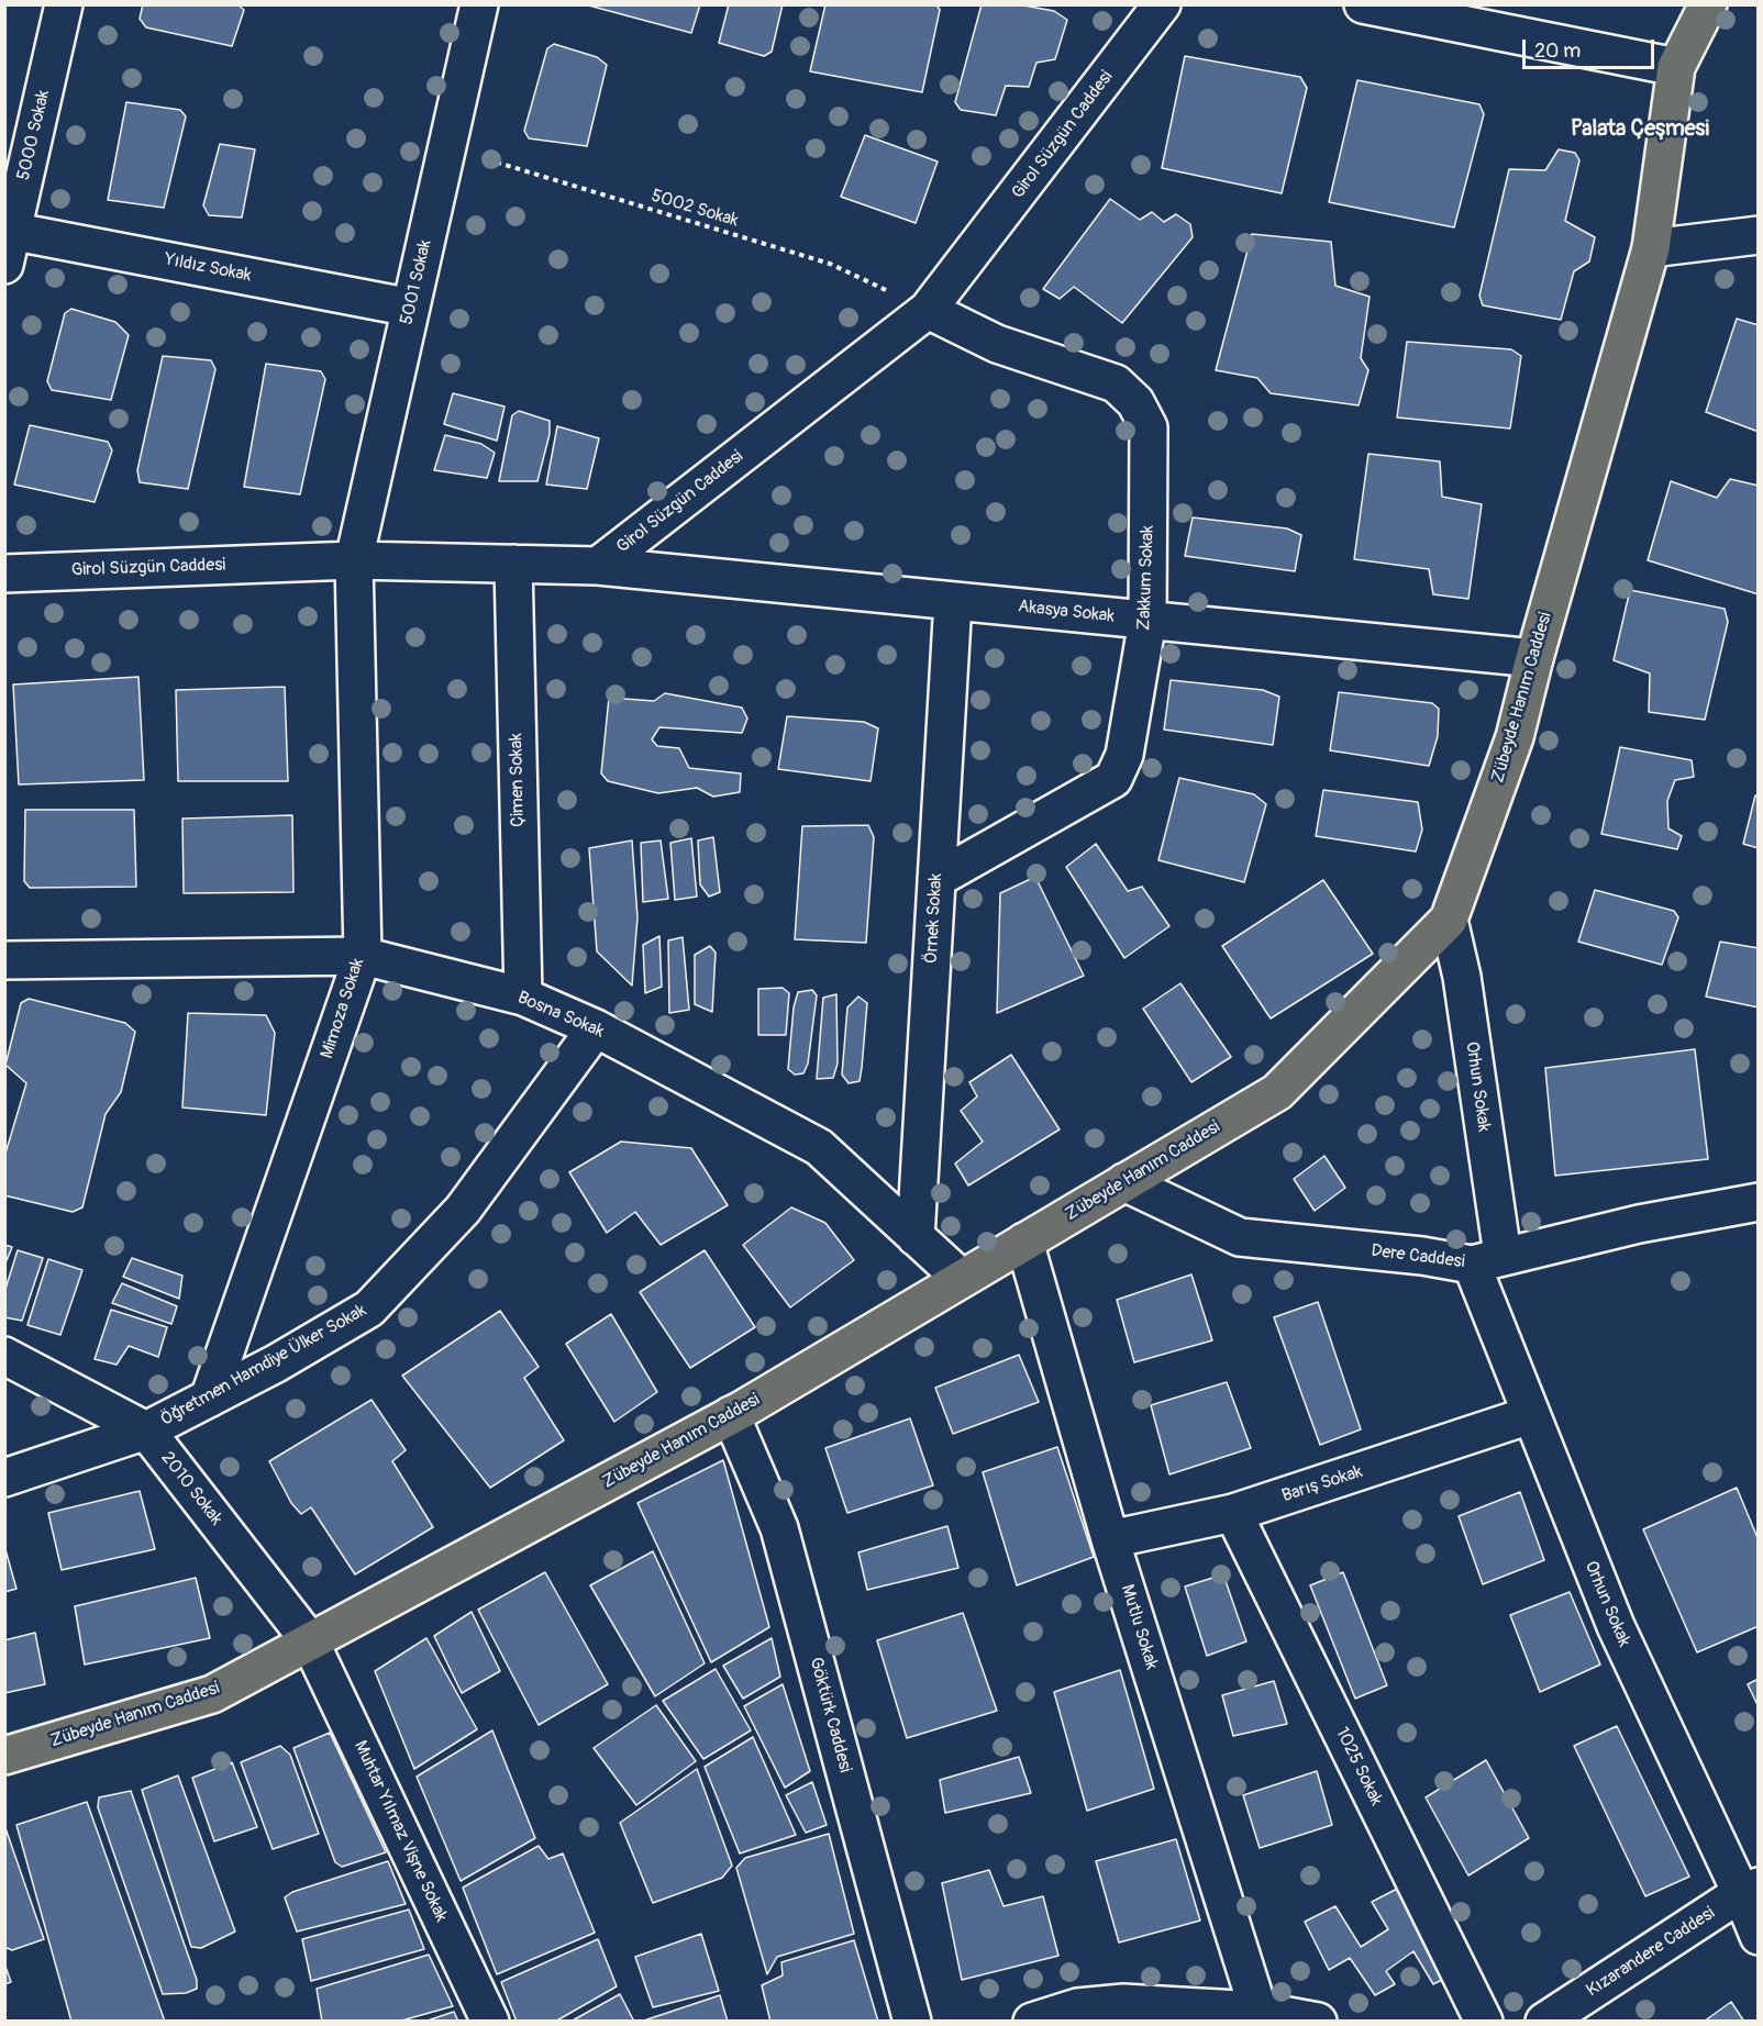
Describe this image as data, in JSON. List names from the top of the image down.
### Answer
{
  "streets": {
    "main road": ["Zübeyde Hanım Caddesi"],
    "street": [
      "5000 Sokak",
      "Girol Süzgün Caddesi",
      "Yıldız Sokak",
      "5001 Sokak",
      "Zakkum Sokak",
      "Akasya Sokak",
      "Çimen Sokak",
      "Örnek Sokak",
      "Mimoza Sokak",
      "Bosna Sokak",
      "Orhun Sokak",
      "Dere Caddesi",
      "Öğretmen Hamdiye Ülker Sokak",
      "Barış Sokak",
      "2010 Sokak",
      "Mutlu Sokak",
      "Göktürk Caddesi",
      "1025 Sokak",
      "Muhtar Yılmaz Vişne Sokak",
      "Kızarandere Caddesi"
    ],
    "path": ["5002 Sokak"]
  },
  "crossings": [
    ["5000 Sokak", "Yıldız Sokak"],
    ["Girol Süzgün Caddesi", "5002 Sokak"],
    ["Girol Süzgün Caddesi", "5001 Sokak"],
    ["Girol Süzgün Caddesi", "Zakkum Sokak"],
    ["Girol Süzgün Caddesi", "Akasya Sokak"],
    ["Girol Süzgün Caddesi", "Çimen Sokak"],
    ["Girol Süzgün Caddesi", "Mimoza Sokak"],
    ["5002 Sokak", "5001 Sokak"],
    ["5002 Sokak", "Zakkum Sokak"],
    ["Yıldız Sokak", "5001 Sokak"],
    ["5001 Sokak", "Mimoza Sokak"],
    ["Zakkum Sokak", "Akasya Sokak"],
    ["Zakkum Sokak", "Örnek Sokak"],
    ["Akasya Sokak", "Zübeyde Hanım Caddesi"],
    ["Akasya Sokak", "Örnek Sokak"],
    ["Zübeyde Hanım Caddesi", "Bosna Sokak"],
    ["Zübeyde Hanım Caddesi", "Orhun Sokak"],
    ["Zübeyde Hanım Caddesi", "Dere Caddesi"],
    ["Zübeyde Hanım Caddesi", "2010 Sokak"],
    ["Zübeyde Hanım Caddesi", "Mutlu Sokak"],
    ["Zübeyde Hanım Caddesi", "Göktürk Caddesi"],
    ["Zübeyde Hanım Caddesi", "Muhtar Yılmaz Vişne Sokak"],
    ["Çimen Sokak", "Bosna Sokak"],
    ["Örnek Sokak", "Bosna Sokak"],
    ["Mimoza Sokak", "Bosna Sokak"],
    ["Mimoza Sokak", "Öğretmen Hamdiye Ülker Sokak"],
    ["Bosna Sokak", "Öğretmen Hamdiye Ülker Sokak"],
    ["Orhun Sokak", "Dere Caddesi"],
    ["Orhun Sokak", "Barış Sokak"],
    ["Orhun Sokak", "Kızarandere Caddesi"],
    ["Öğretmen Hamdiye Ülker Sokak", "2010 Sokak"],
    ["Barış Sokak", "Mutlu Sokak"],
    ["Barış Sokak", "1025 Sokak"],
    ["2010 Sokak", "Muhtar Yılmaz Vişne Sokak"]
  ],
  "districts": ["Palata Çeşmesi"],
  "scale_bar": "20 m"
}
